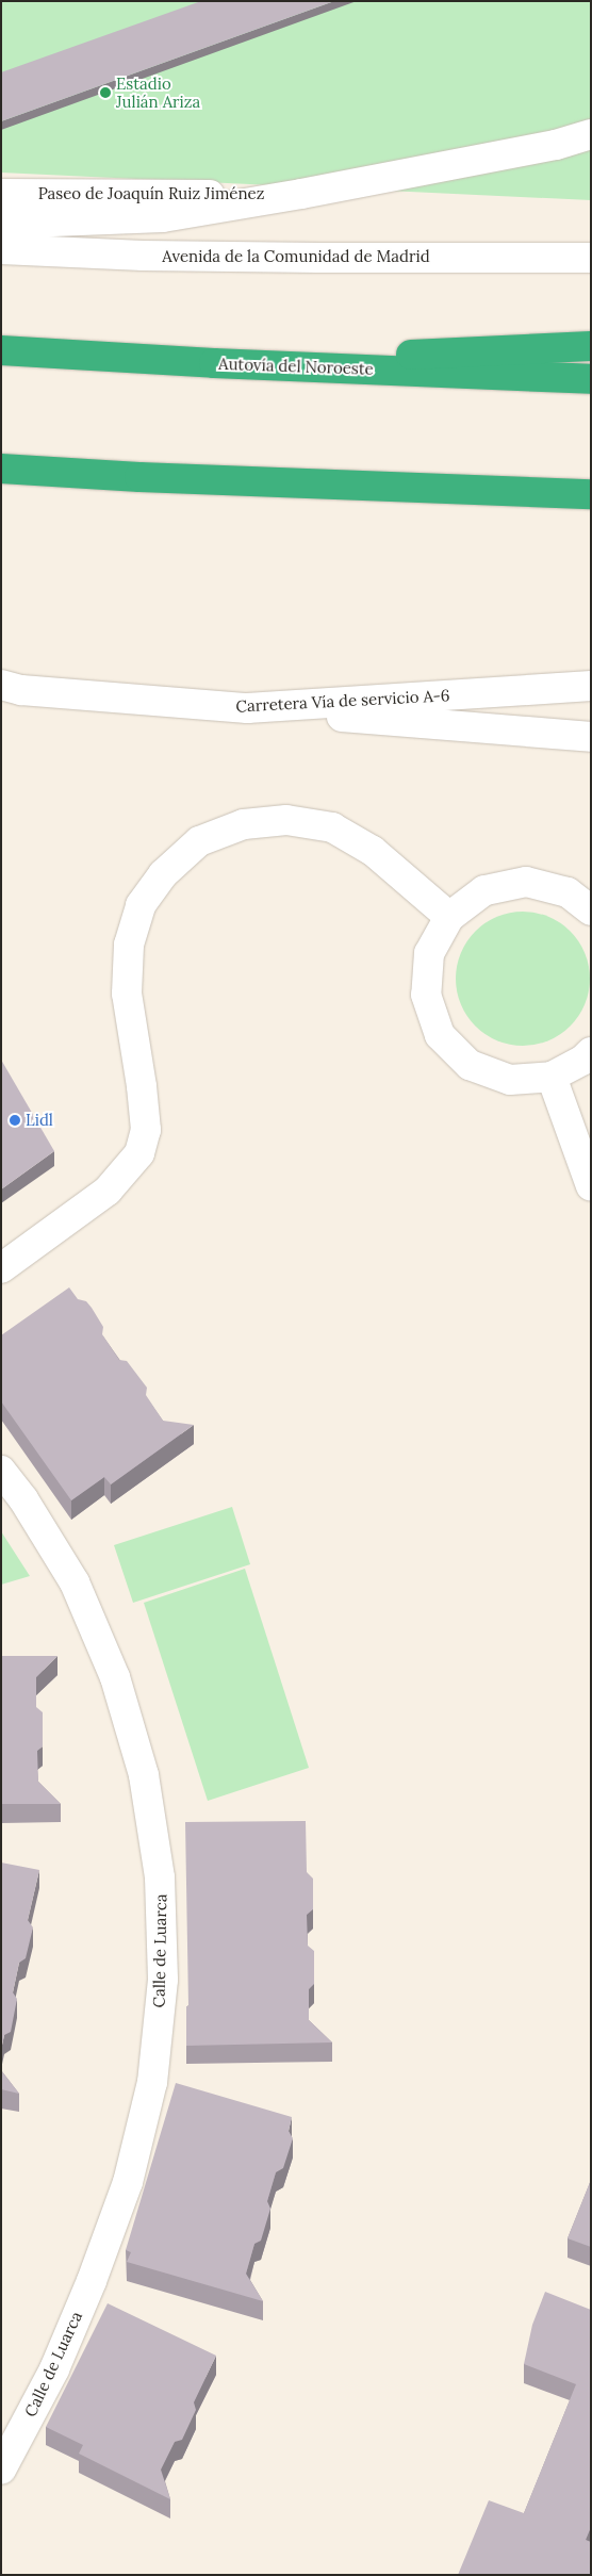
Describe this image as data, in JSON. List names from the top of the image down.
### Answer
{
  "streets": {
    "highway": ["Autovía del Noroeste"],
    "street": [
      "Paseo de Joaquín Ruiz Jiménez",
      "Avenida de la Comunidad de Madrid",
      "Carretera Vía de servicio A-6",
      "Calle de Luarca"
    ]
  },
  "places": ["Estadio Julián Ariza", "Lidl"]
}
